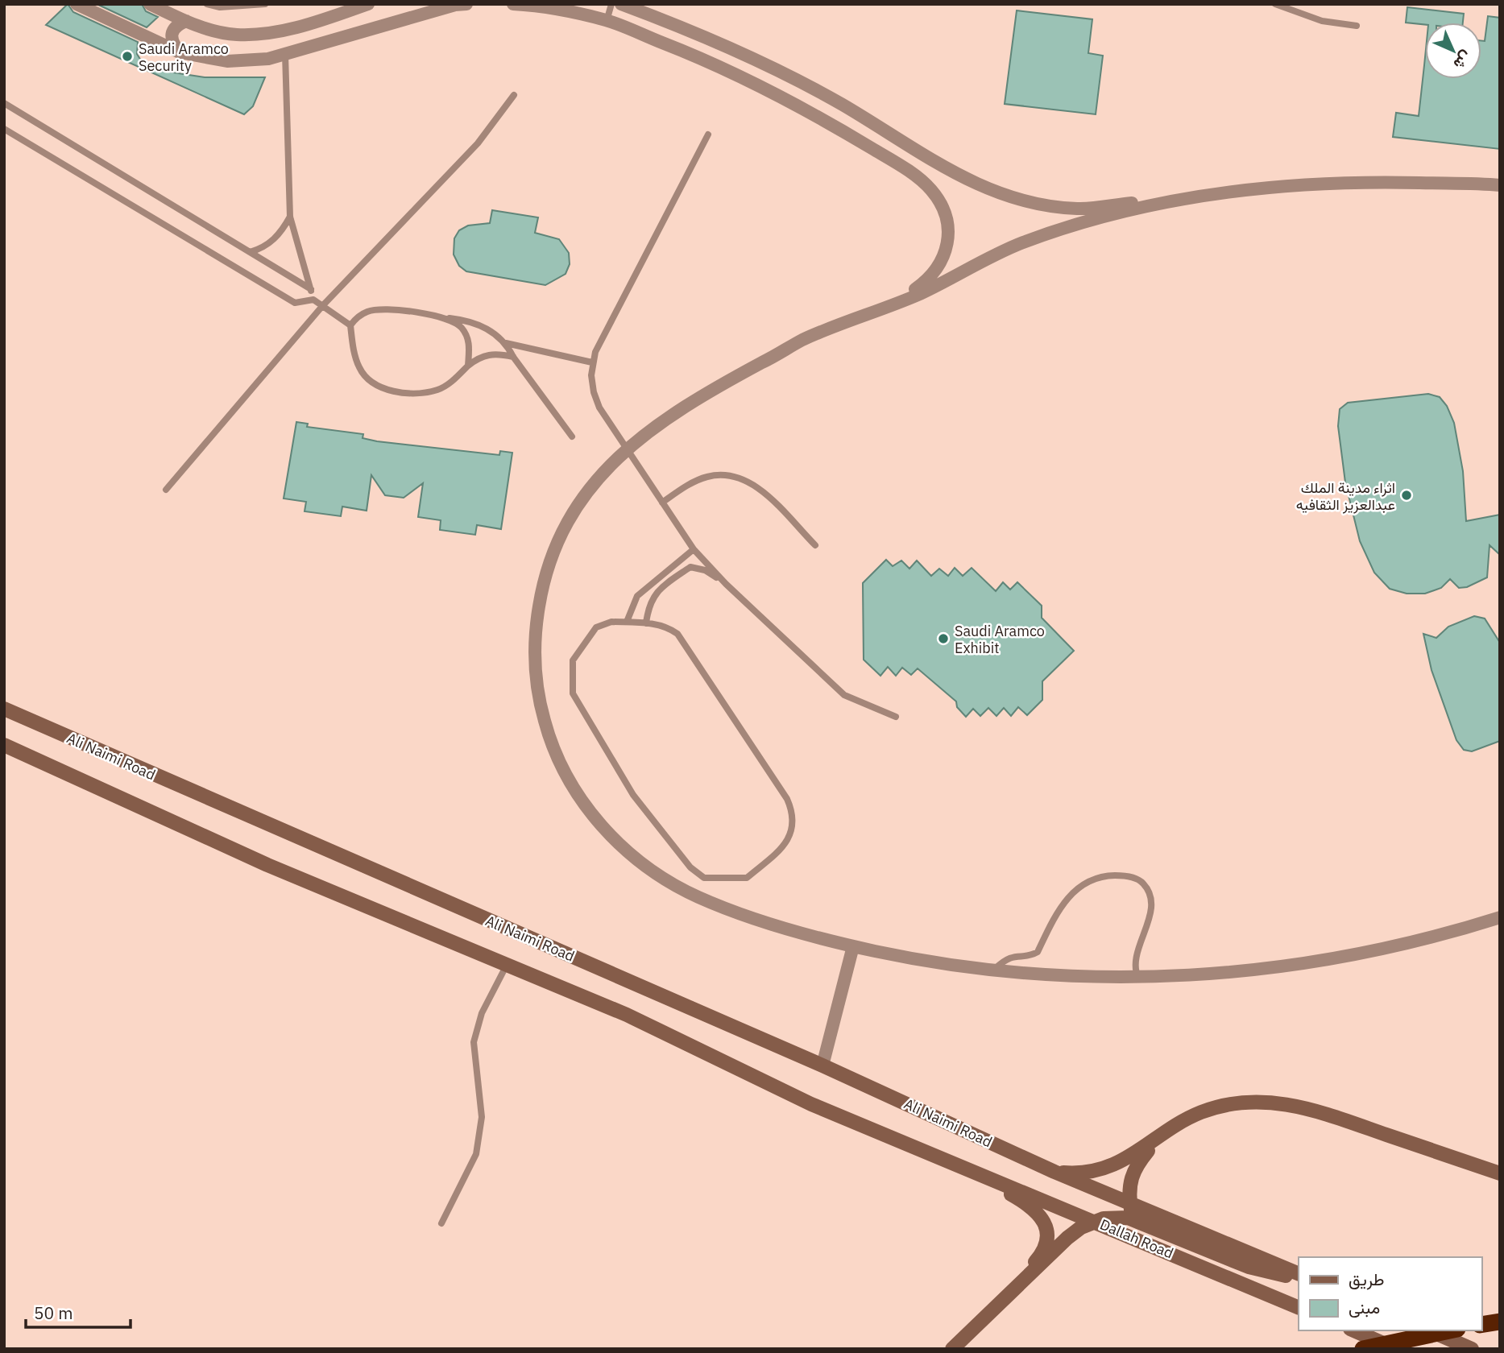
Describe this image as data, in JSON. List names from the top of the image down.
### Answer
{
  "streets": {
    "main road": ["Ali Naimi Road", "Dallah Road"]
  },
  "places": ["Saudi Aramco Security", "اثراء مدينة الملك عبدالعزيز الثقافيه", "Saudi Aramco Exhibit"],
  "legend": ["طريق", "مبنى"],
  "scale_bar": "50 m",
  "north": "bottom right"
}
